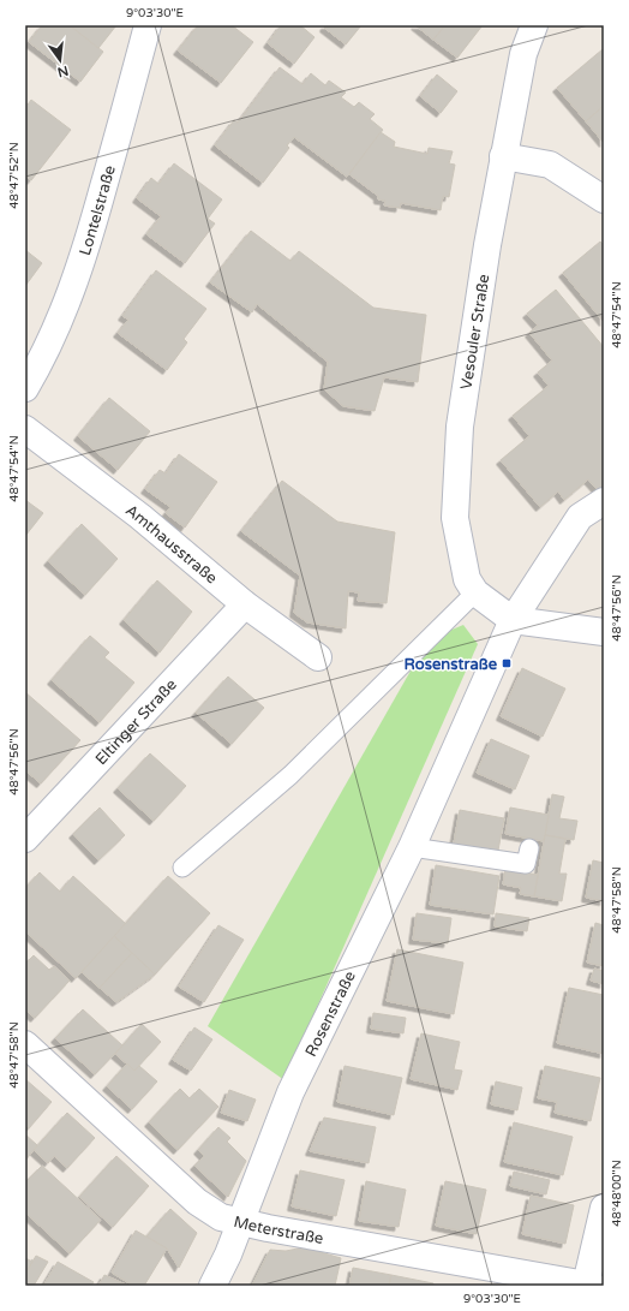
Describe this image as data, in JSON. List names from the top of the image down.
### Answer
{
  "streets": {
    "street": [
      "Lontelstraße",
      "Vesouler Straße",
      "Amthausstraße",
      "Eltinger Straße",
      "Rosenstraße",
      "Meterstraße"
    ]
  },
  "crossings": [
    ["Vesouler Straße", "Rosenstraße"],
    ["Amthausstraße", "Eltinger Straße"],
    ["Rosenstraße", "Meterstraße"]
  ],
  "places": {
    "transit": ["Rosenstraße"]
  },
  "north": "bottom",
  "coordinates": [
    "9°03'30\"E",
    "48°47'52\"N",
    "48°47'54\"N",
    "48°47'56\"N",
    "48°47'58\"N",
    "48°48'00\"N"
  ]
}
